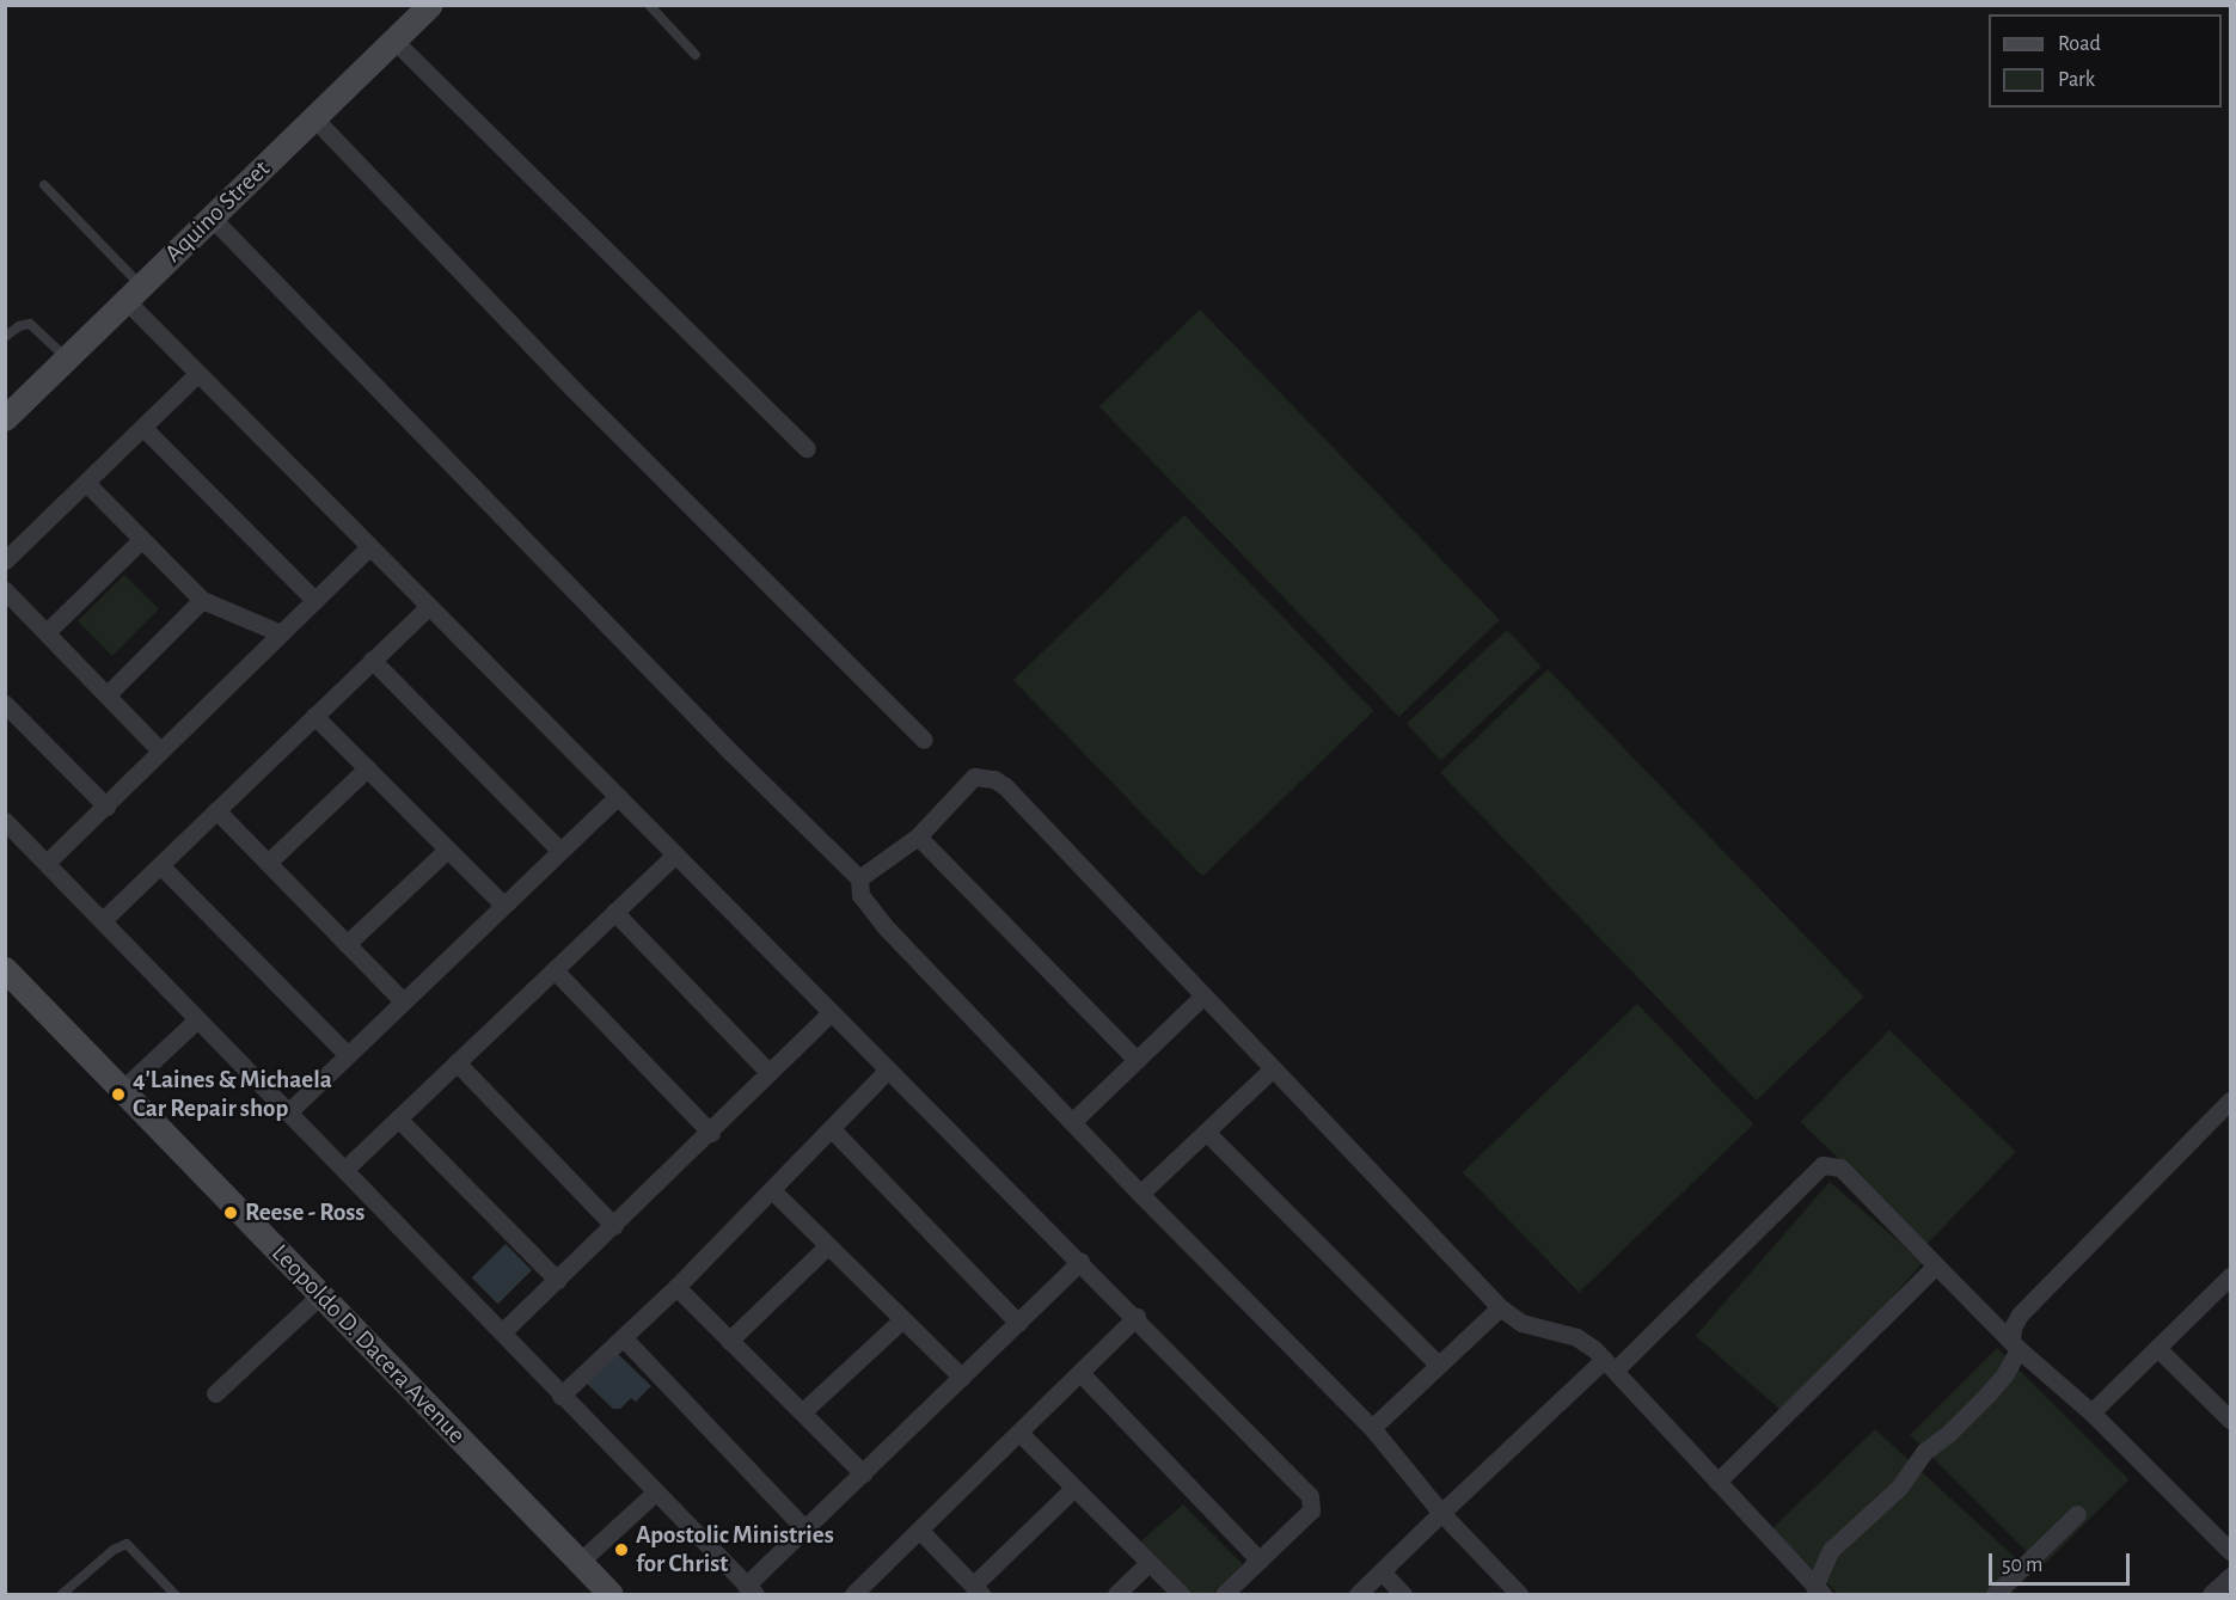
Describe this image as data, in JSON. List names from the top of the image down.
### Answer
{
  "streets": {
    "main road": ["Aquino Street", "Leopoldo D. Dacera Avenue"]
  },
  "places": ["4'Laines & Michaela Car Repair shop", "Reese - Ross", "Apostolic Ministries for Christ"],
  "legend": ["Road", "Park"],
  "scale_bar": "50 m"
}
